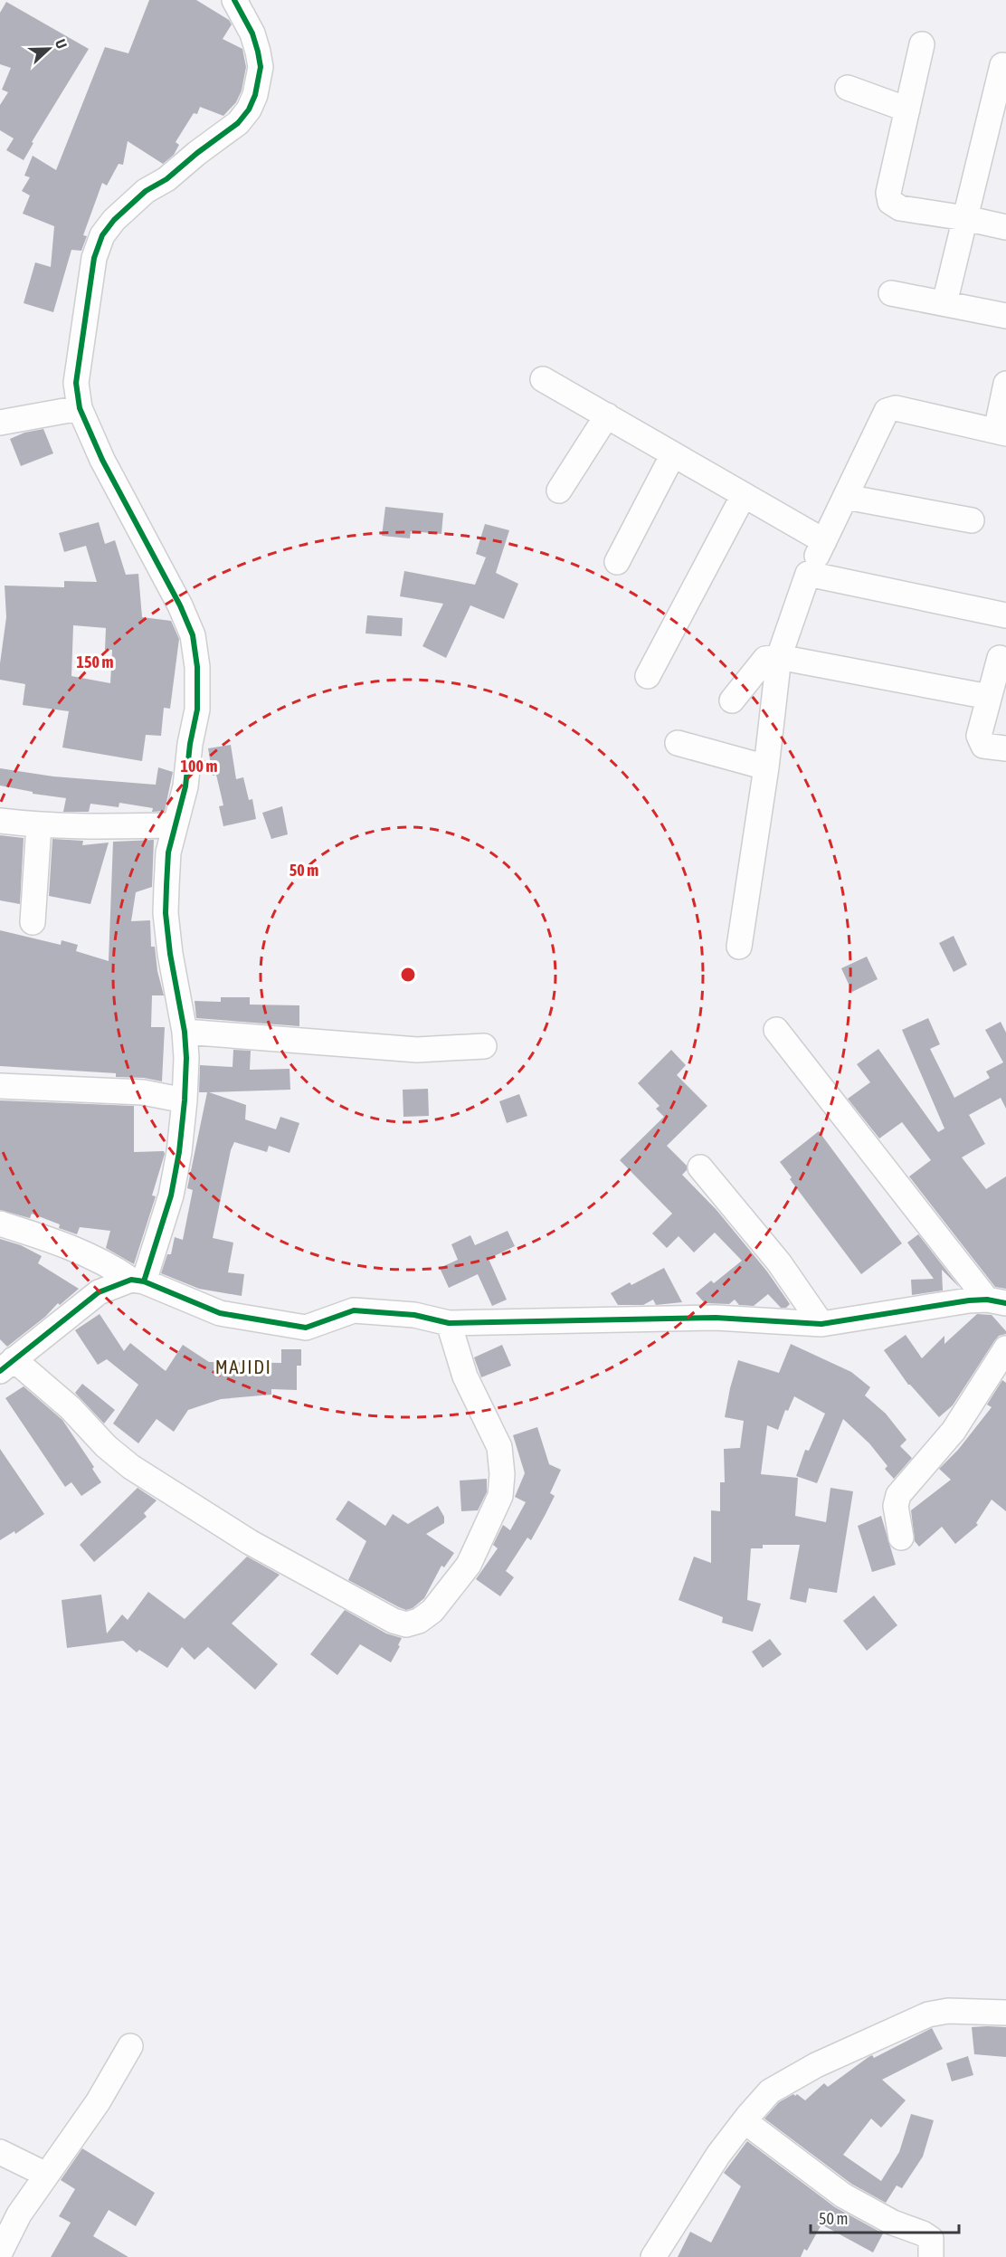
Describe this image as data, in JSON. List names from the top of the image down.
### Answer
{
  "districts": ["MAJIDI"],
  "scale_bar": "50 m",
  "north": "right",
  "rings": ["150 m", "100 m", "50 m"]
}
